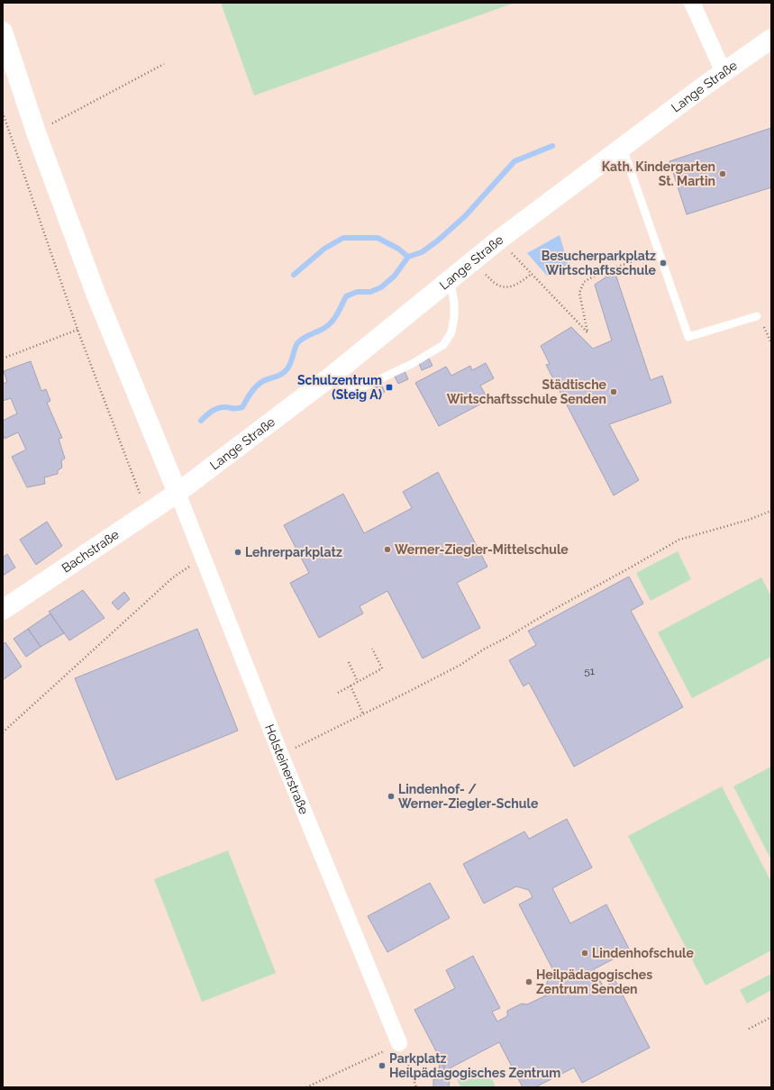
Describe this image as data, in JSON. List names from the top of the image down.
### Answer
{
  "streets": {
    "street": ["Lange Straße", "Bachstraße", "Holsteinerstraße"]
  },
  "crossings": [
    ["Lange Straße", "Bachstraße"],
    ["Lange Straße", "Holsteinerstraße"],
    ["Bachstraße", "Holsteinerstraße"]
  ],
  "places": {
    "other": [
      "Kath. Kindergarten St. Martin",
      "Besucherparkplatz Wirtschaftsschule",
      "Städtische Wirtschaftsschule Senden",
      "Werner-Ziegler-Mittelschule",
      "Lehrerparkplatz",
      "Lindenhof- / Werner-Ziegler-Schule",
      "Lindenhofschule",
      "Heilpädagogisches Zentrum Senden",
      "Parkplatz Heilpädagogisches Zentrum"
    ],
    "transit": ["Schulzentrum (Steig A)"]
  },
  "house_numbers": ["51"]
}
